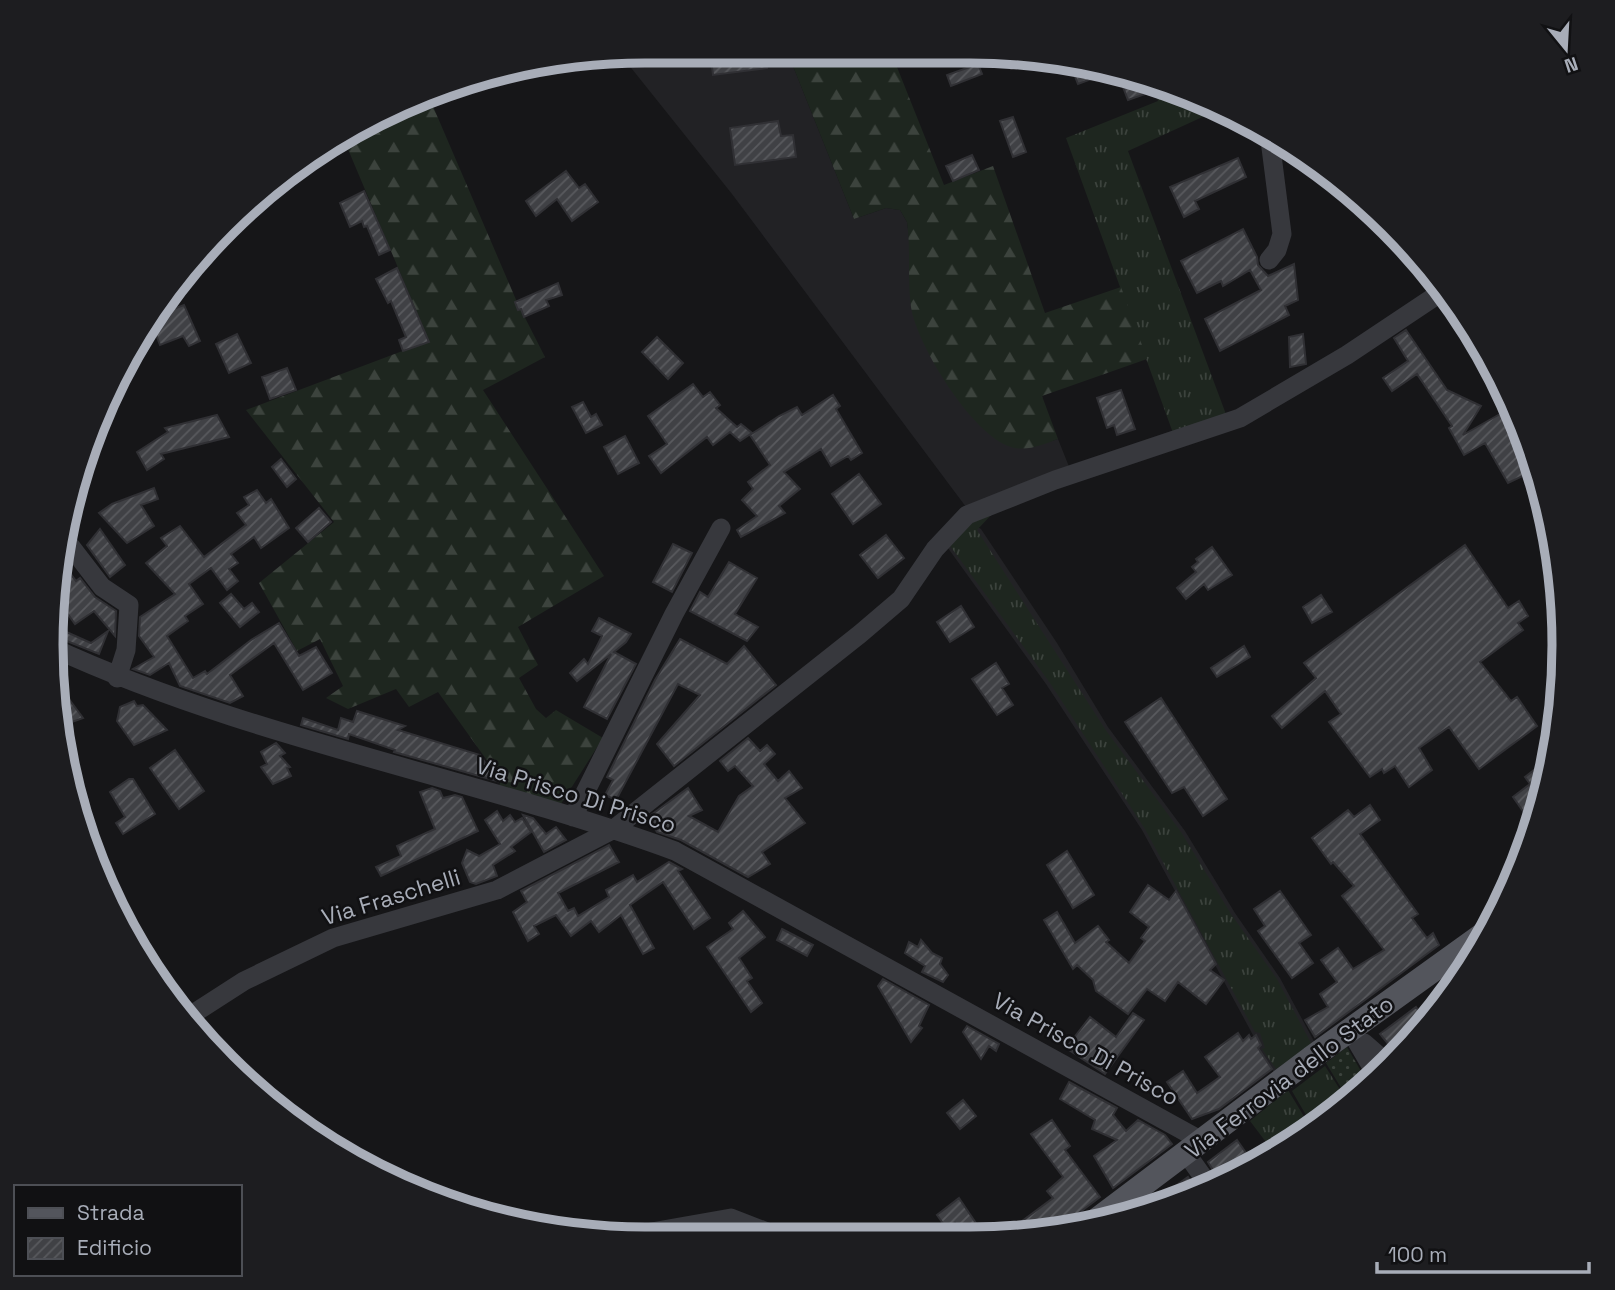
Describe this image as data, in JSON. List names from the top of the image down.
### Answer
{
  "streets": {
    "main road": ["Via Ferrovia dello Stato"],
    "street": ["Via Prisco Di Prisco", "Via Fraschelli"]
  },
  "crossings": [
    ["Via Prisco Di Prisco", "Via Fraschelli"],
    ["Via Prisco Di Prisco", "Via Ferrovia dello Stato"]
  ],
  "legend": ["Strada", "Edificio"],
  "scale_bar": "100 m",
  "north": "bottom"
}
